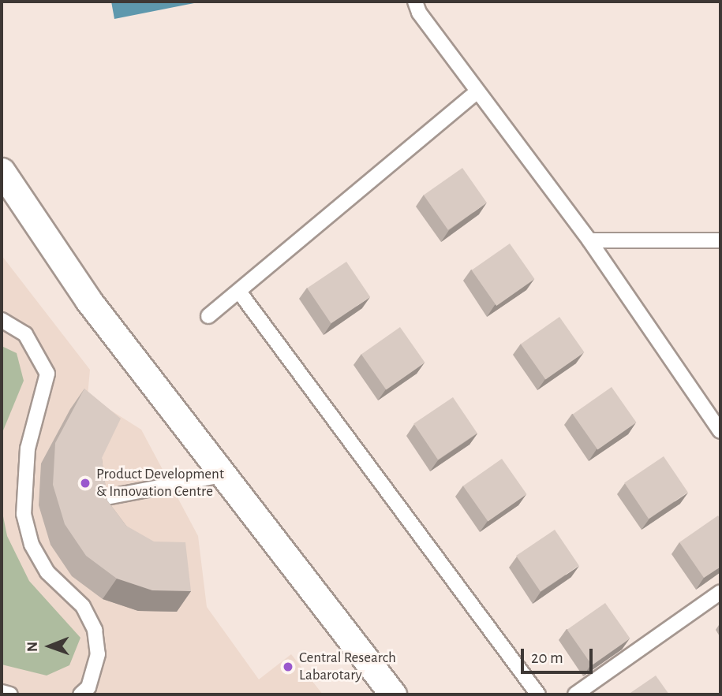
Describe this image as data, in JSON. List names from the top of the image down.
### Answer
{
  "places": ["Product Development & Innovation Centre", "Central Research Labarotary"],
  "scale_bar": "20 m",
  "north": "left"
}
